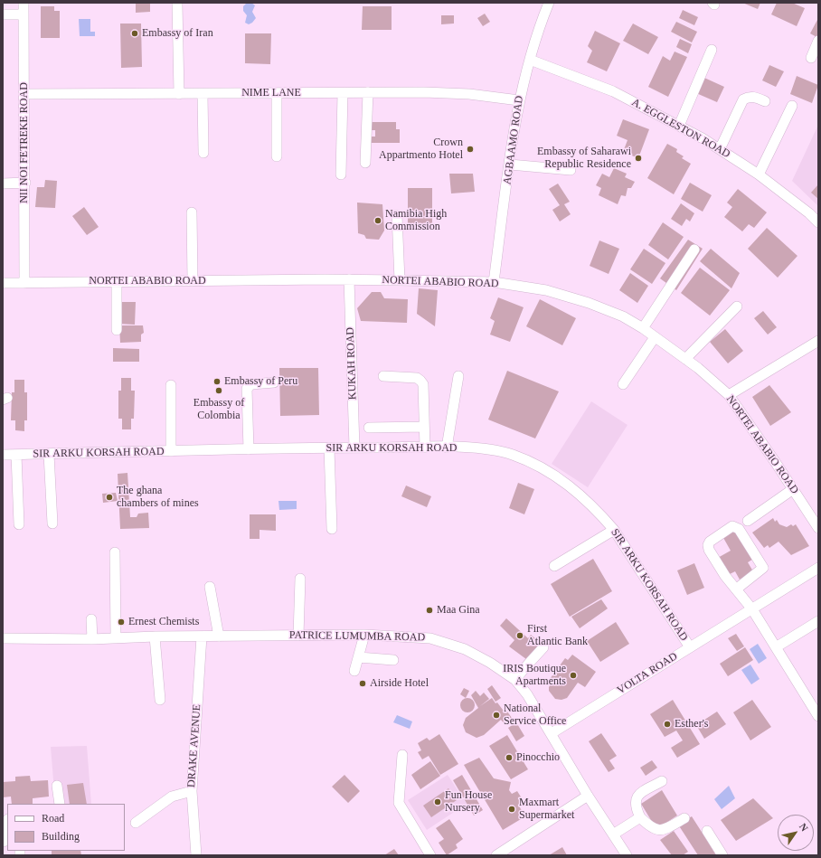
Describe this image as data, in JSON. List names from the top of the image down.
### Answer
{
  "streets": {
    "street": [
      "NIME LANE",
      "A. EGGLESTON ROAD",
      "AGBAAMO ROAD",
      "NII NOI FETREKE ROAD",
      "NORTEI ABABIO ROAD",
      "KUKAH ROAD",
      "SIR ARKU KORSAH ROAD",
      "PATRICE LUMUMBA ROAD",
      "VOLTA ROAD",
      "DRAKE AVENUE"
    ]
  },
  "crossings": [
    ["NIME LANE", "AGBAAMO ROAD"],
    ["NIME LANE", "NII NOI FETREKE ROAD"],
    ["A. EGGLESTON ROAD", "AGBAAMO ROAD"],
    ["AGBAAMO ROAD", "NORTEI ABABIO ROAD"],
    ["NII NOI FETREKE ROAD", "NORTEI ABABIO ROAD"],
    ["NORTEI ABABIO ROAD", "KUKAH ROAD"],
    ["KUKAH ROAD", "SIR ARKU KORSAH ROAD"],
    ["SIR ARKU KORSAH ROAD", "VOLTA ROAD"],
    ["PATRICE LUMUMBA ROAD", "VOLTA ROAD"],
    ["PATRICE LUMUMBA ROAD", "DRAKE AVENUE"]
  ],
  "places": [
    "Embassy of Iran",
    "Crown Appartmento Hotel",
    "Embassy of Saharawi Republic Residence",
    "Namibia High Commission",
    "Embassy of Peru",
    "Embassy of Colombia",
    "The ghana chambers of mines",
    "Maa Gina",
    "Ernest Chemists",
    "First Atlantic Bank",
    "IRIS Boutique Apartments",
    "Airside Hotel",
    "National Service Office",
    "Esther's",
    "Pinocchio",
    "Fun House Nursery",
    "Maxmart Supermarket"
  ],
  "legend": ["Road", "Building"],
  "north": "top right"
}
